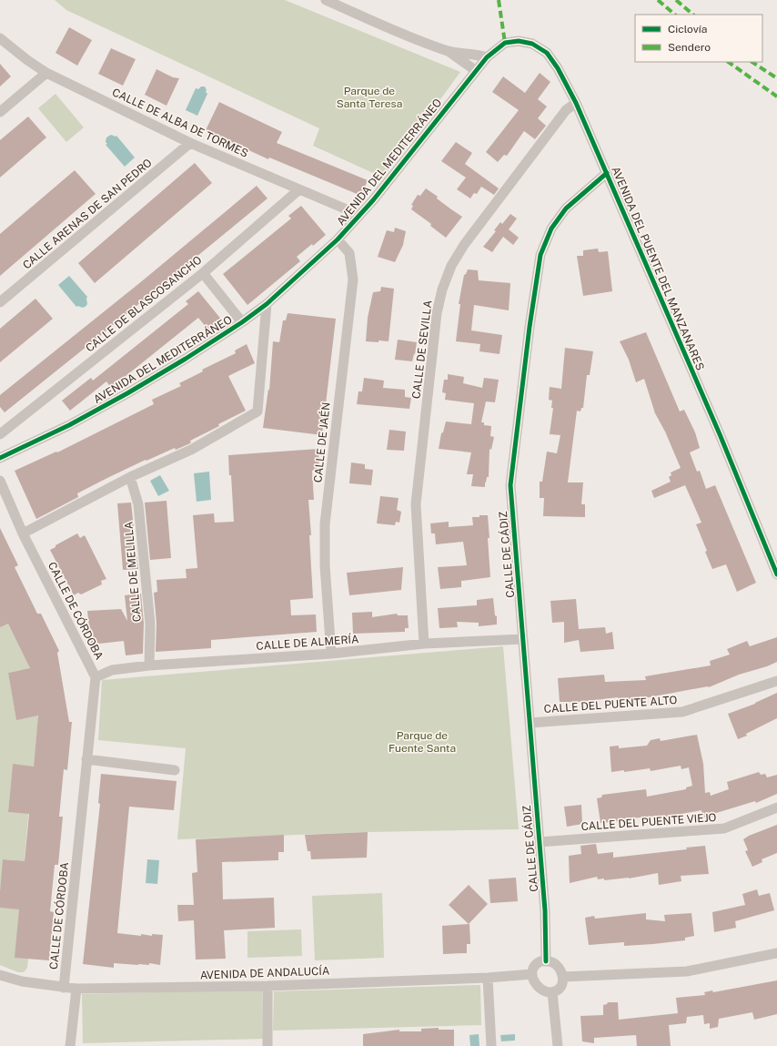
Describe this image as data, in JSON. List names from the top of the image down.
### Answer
{
  "streets": {
    "street": [
      "CALLE DE ALBA DE TORMES",
      "AVENIDA DEL MEDITERRÁNEO",
      "CALLE ARENAS DE SAN PEDRO",
      "AVENIDA DEL PUENTE DEL MANZANARES",
      "CALLE DE BLASCOSANCHO",
      "CALLE DE SEVILLA",
      "CALLE DE JAÉN",
      "CALLE DE CÁDIZ",
      "CALLE DE MELILLA",
      "CALLE DE CÓRDOBA",
      "CALLE DE ALMERÍA",
      "CALLE DEL PUENTE ALTO",
      "CALLE DEL PUENTE VIEJO",
      "AVENIDA DE ANDALUCÍA"
    ]
  },
  "crossings": [
    ["CALLE DE ALBA DE TORMES", "AVENIDA DEL MEDITERRÁNEO"],
    ["CALLE DE ALBA DE TORMES", "CALLE ARENAS DE SAN PEDRO"],
    ["CALLE DE ALBA DE TORMES", "CALLE DE BLASCOSANCHO"],
    ["AVENIDA DEL MEDITERRÁNEO", "AVENIDA DEL PUENTE DEL MANZANARES"],
    ["AVENIDA DEL MEDITERRÁNEO", "CALLE DE JAÉN"],
    ["AVENIDA DEL PUENTE DEL MANZANARES", "CALLE DE SEVILLA"],
    ["AVENIDA DEL PUENTE DEL MANZANARES", "CALLE DE CÁDIZ"],
    ["CALLE DE SEVILLA", "CALLE DE ALMERÍA"],
    ["CALLE DE JAÉN", "CALLE DE ALMERÍA"],
    ["CALLE DE CÁDIZ", "CALLE DE ALMERÍA"],
    ["CALLE DE CÁDIZ", "CALLE DEL PUENTE ALTO"],
    ["CALLE DE CÁDIZ", "CALLE DEL PUENTE VIEJO"],
    ["CALLE DE CÁDIZ", "AVENIDA DE ANDALUCÍA"],
    ["CALLE DE MELILLA", "CALLE DE ALMERÍA"],
    ["CALLE DE CÓRDOBA", "CALLE DE ALMERÍA"],
    ["CALLE DE CÓRDOBA", "AVENIDA DE ANDALUCÍA"]
  ],
  "parks": ["Parque de Santa Teresa", "Parque de Fuente Santa"],
  "legend": ["Ciclovía", "Sendero"]
}
